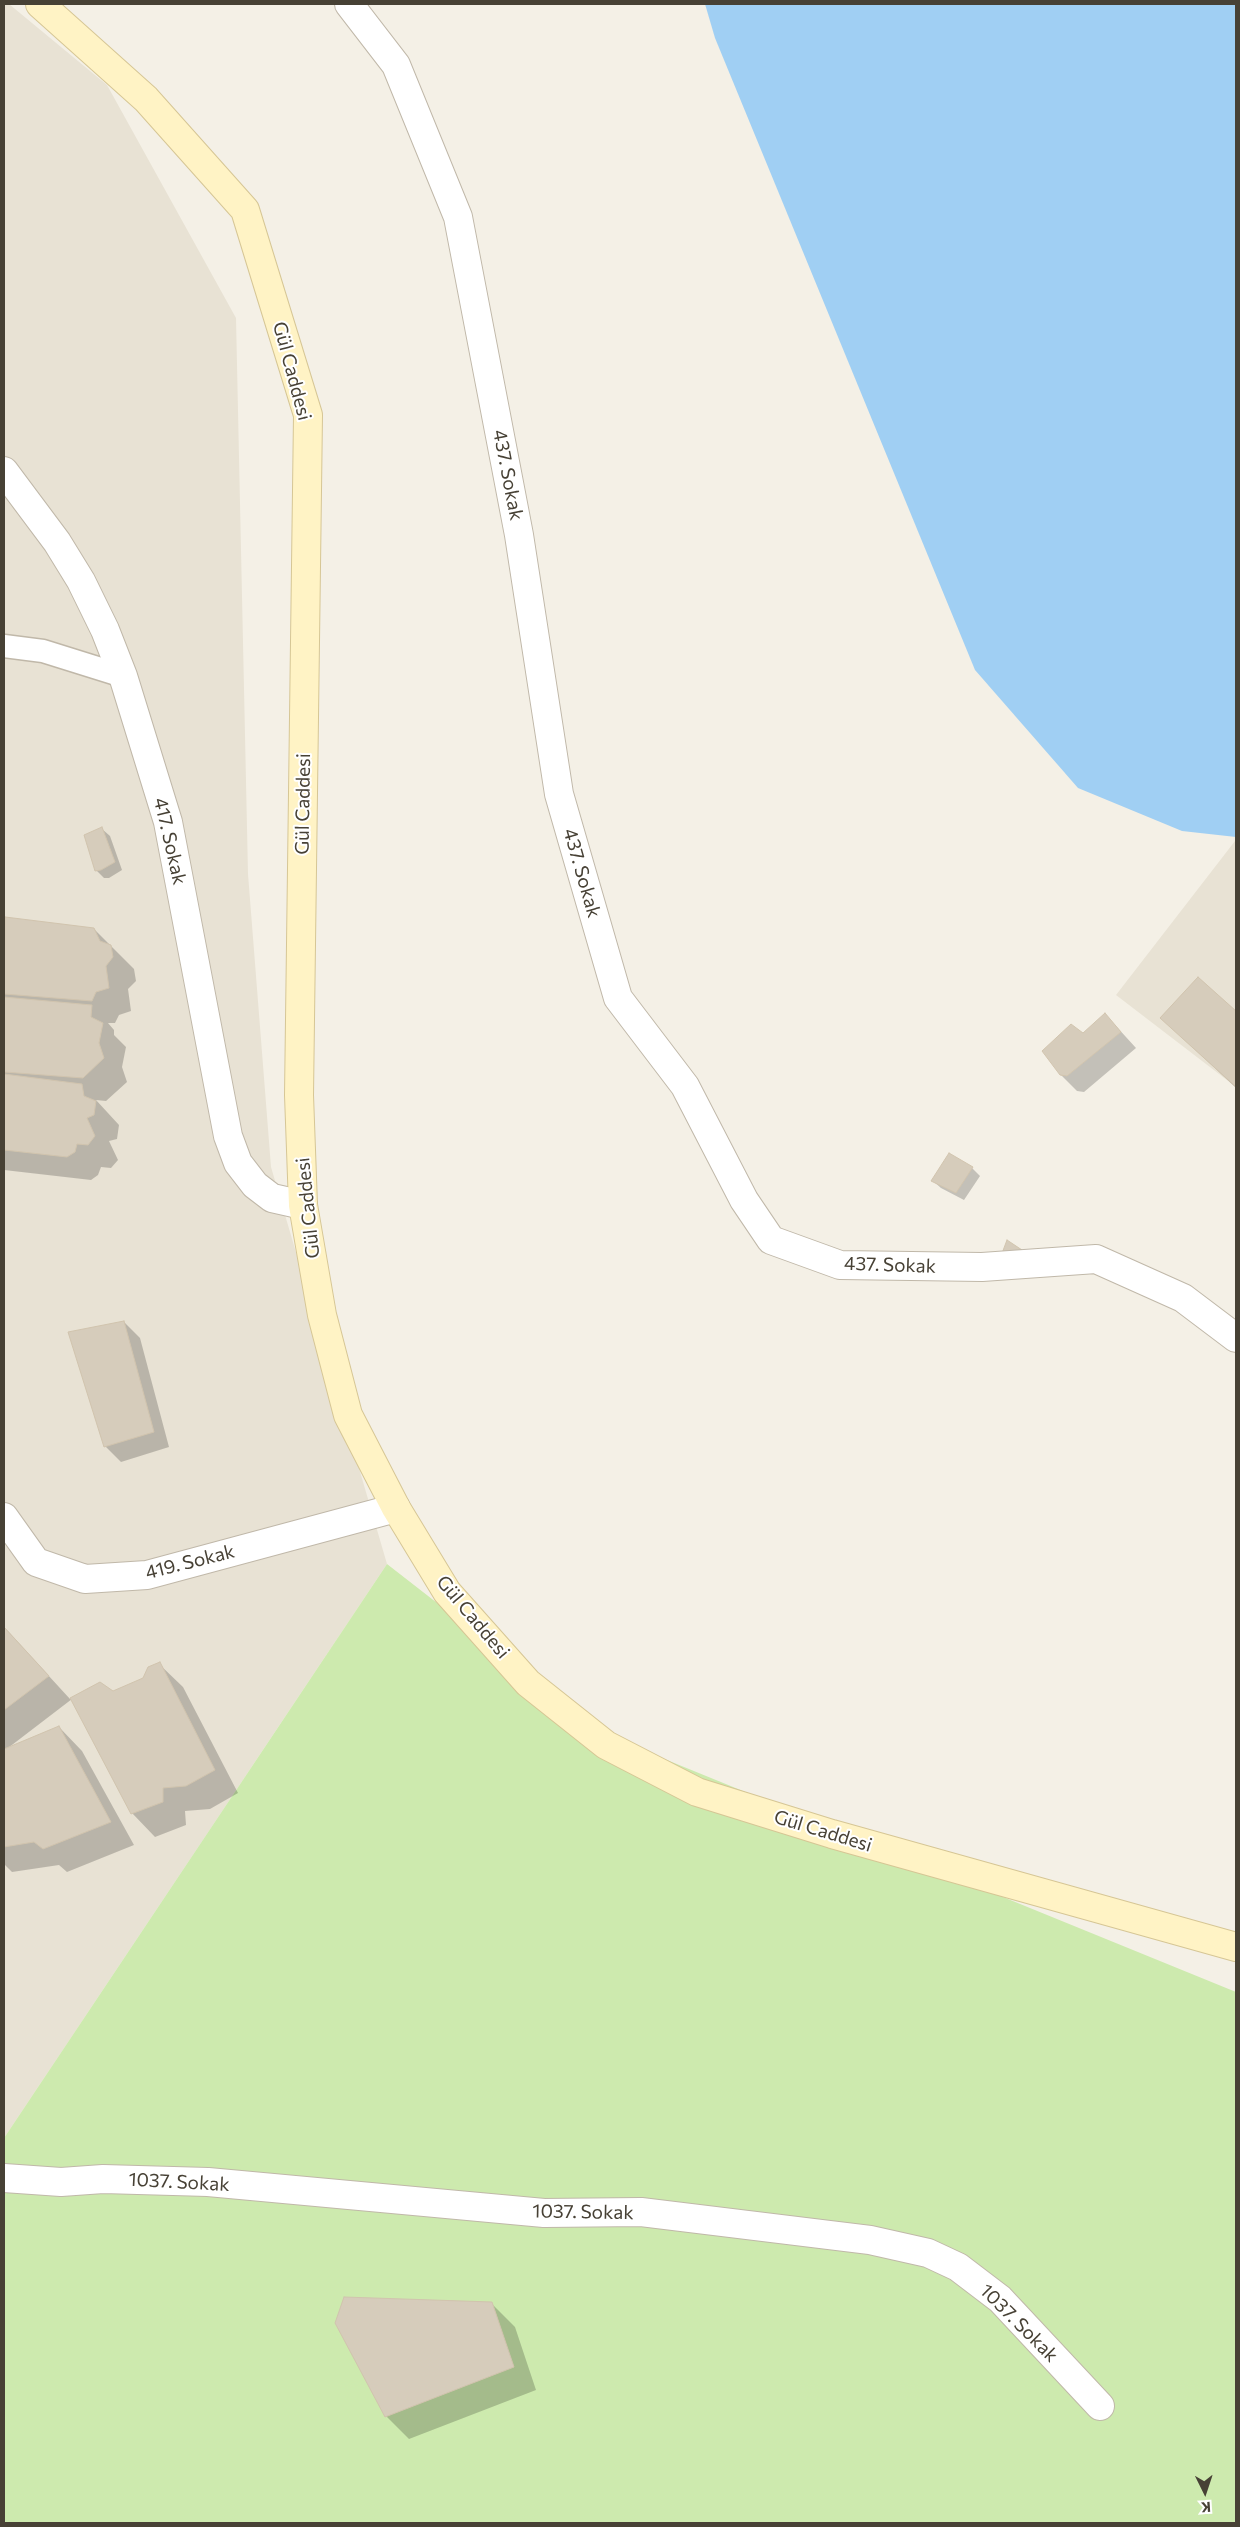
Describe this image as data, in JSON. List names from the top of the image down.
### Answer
{
  "streets": {
    "main road": ["Gül Caddesi"],
    "street": [
      "437. Sokak",
      "417. Sokak",
      "419. Sokak",
      "1037. Sokak"
    ]
  },
  "crossings": [
    ["Gül Caddesi", "417. Sokak"],
    ["Gül Caddesi", "419. Sokak"]
  ],
  "north": "bottom"
}
